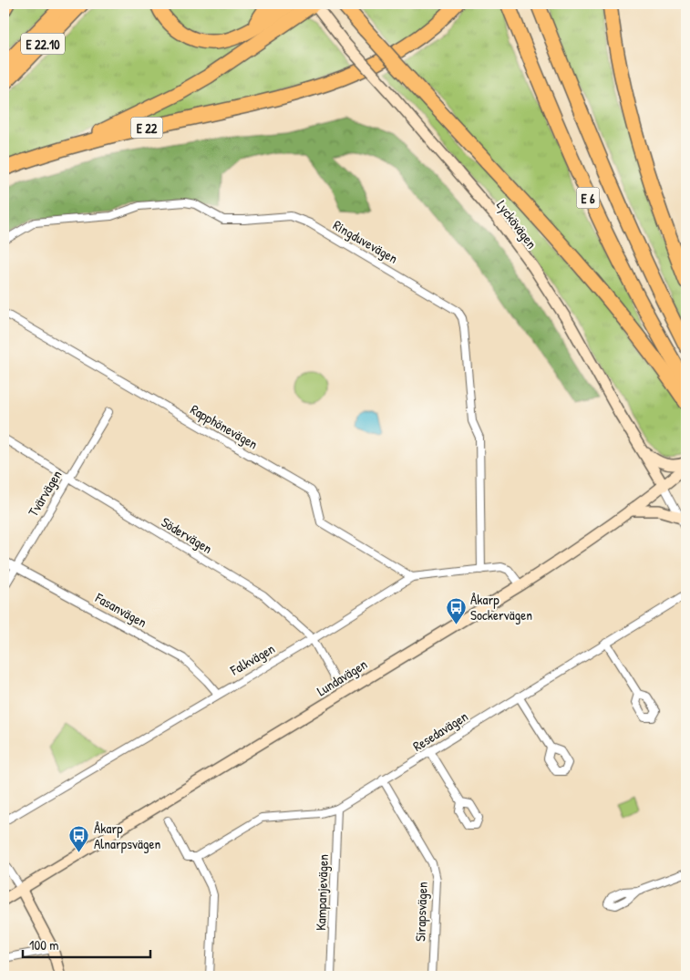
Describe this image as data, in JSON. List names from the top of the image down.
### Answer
{
  "streets": {
    "highway": ["E 22.10", "E 22", "E 6"],
    "main road": ["Lyckövägen", "Lundavägen"],
    "street": [
      "Ringduvevägen",
      "Rapphönevägen",
      "Tvärvägen",
      "Södervägen",
      "Fasanvägen",
      "Falkvägen",
      "Resedavägen",
      "Kampanjevägen",
      "Sirapsvägen"
    ]
  },
  "crossings": [
    ["Lyckövägen", "Lundavägen"],
    ["Ringduvevägen", "Falkvägen"],
    ["Rapphönevägen", "Falkvägen"],
    ["Tvärvägen", "Södervägen"],
    ["Tvärvägen", "Fasanvägen"],
    ["Södervägen", "Falkvägen"],
    ["Fasanvägen", "Falkvägen"],
    ["Falkvägen", "Lundavägen"],
    ["Resedavägen", "Kampanjevägen"],
    ["Resedavägen", "Sirapsvägen"]
  ],
  "places": {
    "bus stop": ["Åkarp Sockervägen", "Åkarp Alnarpsvägen"]
  },
  "scale_bar": "100 m"
}
